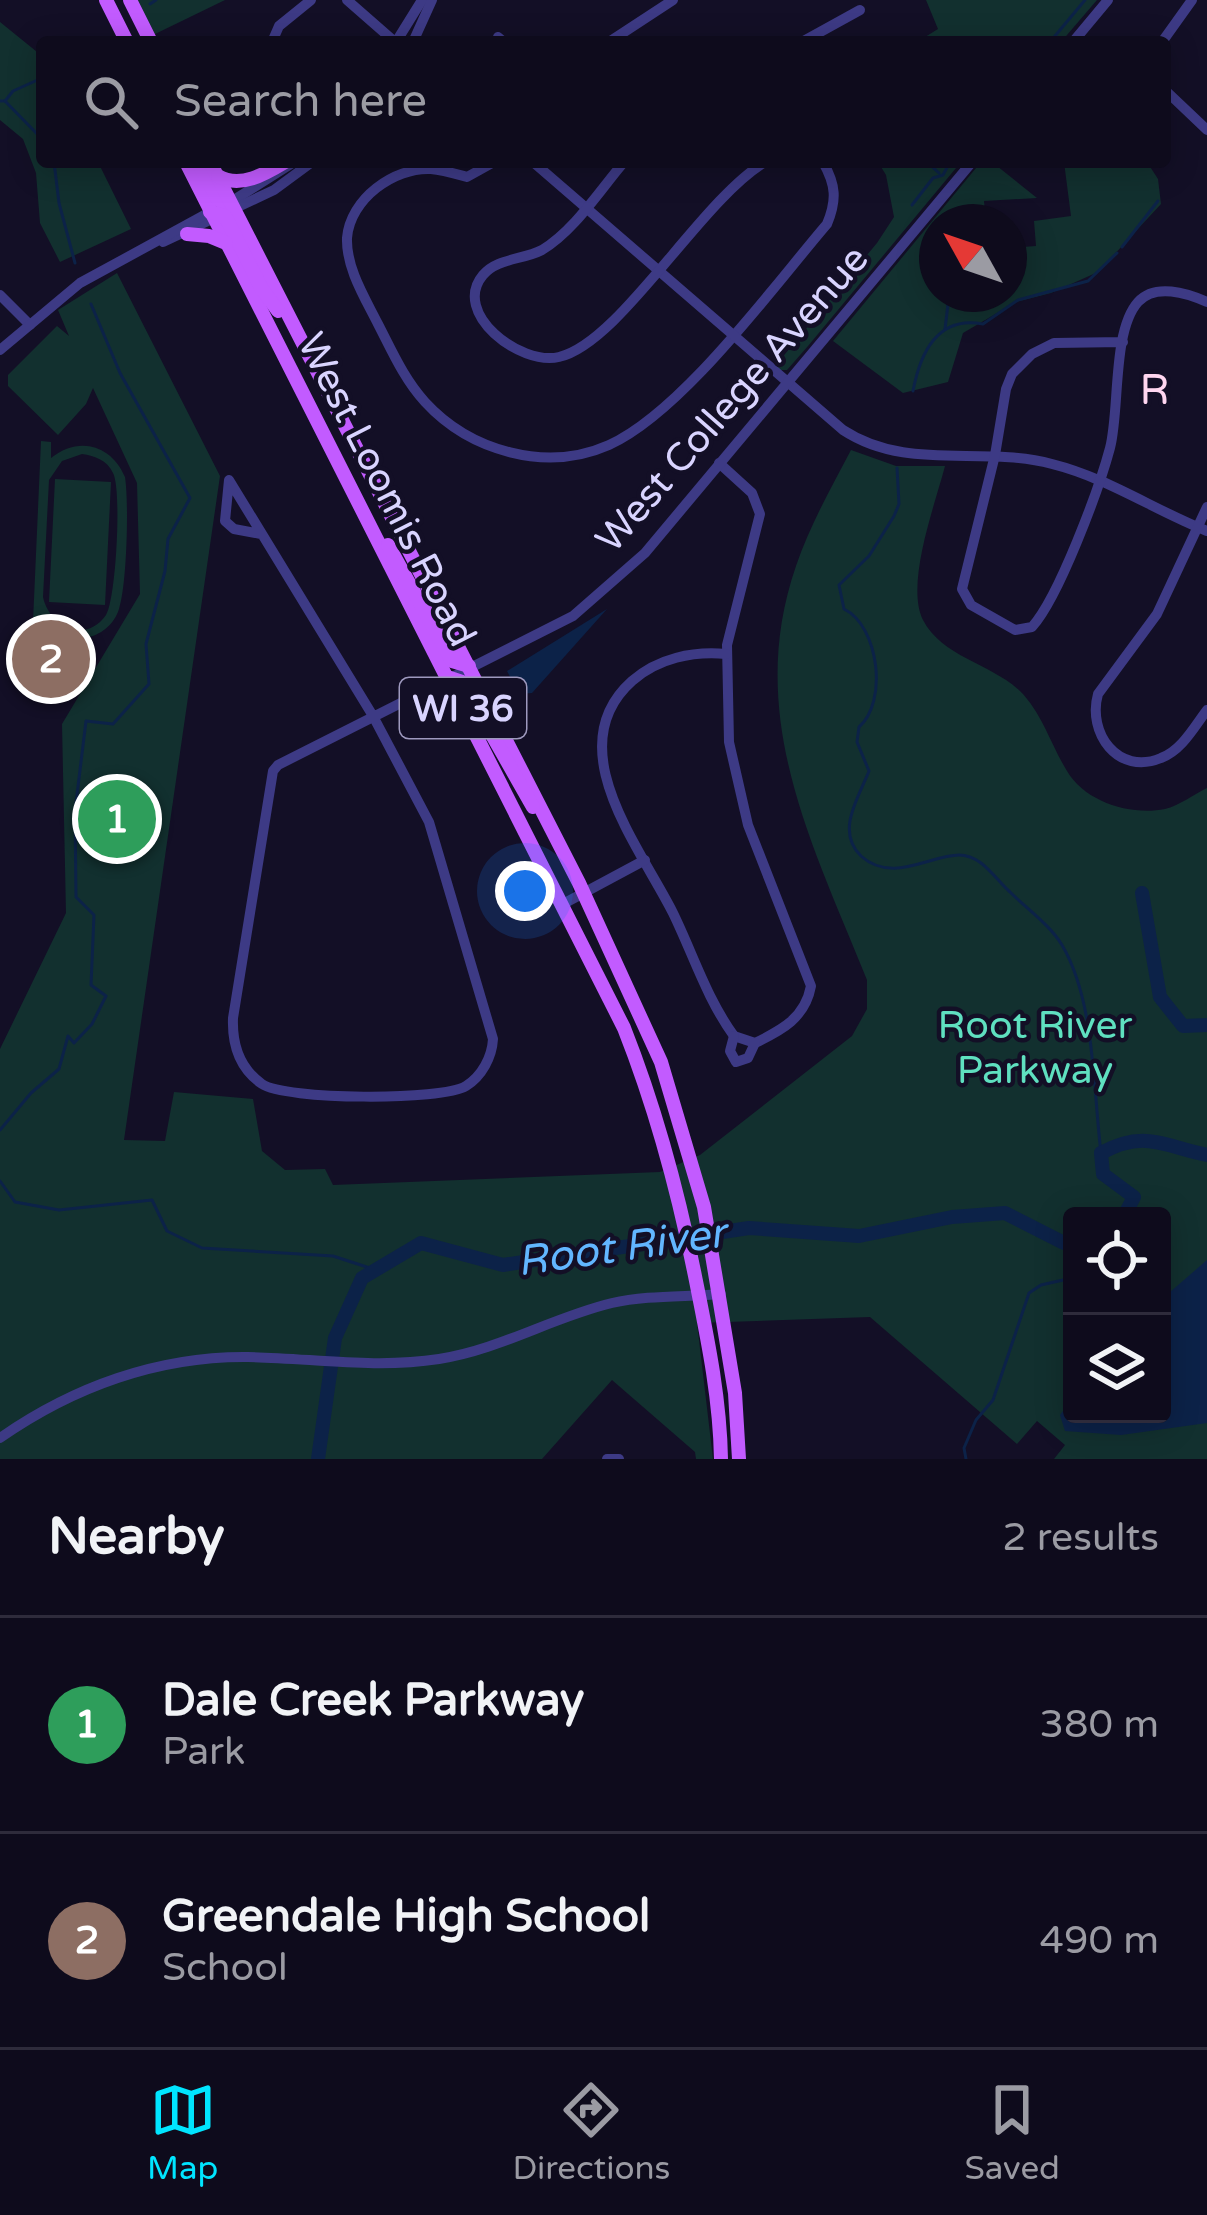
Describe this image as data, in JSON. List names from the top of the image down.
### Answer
{
  "streets": {
    "main road": ["West Loomis Road", "WI 36"],
    "street": ["West College Avenue"]
  },
  "crossings": [
    ["West College Avenue", "West Loomis Road"]
  ],
  "districts": ["R"],
  "water": ["Root River"],
  "parks": ["Root River Parkway"],
  "north": "top left",
  "page": {
    "search": "Search here",
    "pins": ["2", "1"],
    "heading": ["Nearby", "2 results"],
    "list": [
      {
        "mark": "1",
        "name": "Dale Creek Parkway",
        "note": "Park",
        "value": "380 m"
      },
      {
        "mark": "2",
        "name": "Greendale High School",
        "note": "School",
        "value": "490 m"
      }
    ],
    "nav": ["Map", "Directions", "Saved"]
  }
}
